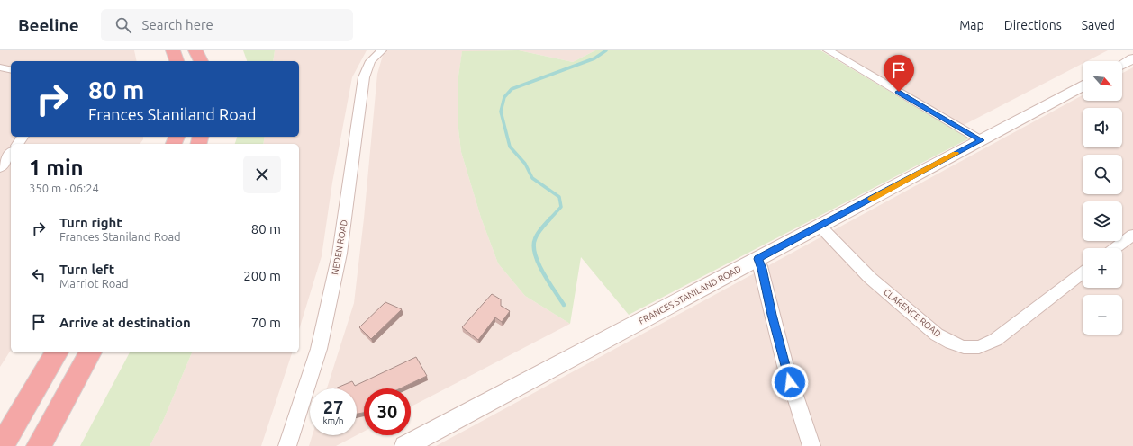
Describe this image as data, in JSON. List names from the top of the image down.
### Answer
{
  "streets": {
    "street": ["NEDEN ROAD", "FRANCES STANILAND ROAD", "CLARENCE ROAD"]
  },
  "crossings": [
    ["FRANCES STANILAND ROAD", "CLARENCE ROAD"]
  ],
  "north": "bottom right",
  "page": {
    "header": "Beeline",
    "search": "Search here",
    "nav": ["Map", "Directions", "Saved"],
    "map_buttons": ["+", "−"],
    "turn": ["80 m", "Frances Staniland Road"],
    "heading": ["1 min", "350 m · 06:24"],
    "list": [
      {
        "name": "Turn right",
        "note": "Frances Staniland Road",
        "value": "80 m"
      },
      {
        "name": "Turn left",
        "note": "Marriot Road",
        "value": "200 m"
      },
      {
        "name": "Arrive at destination",
        "value": "70 m"
      }
    ],
    "speed": "27 km/h",
    "limit": "30"
  }
}
